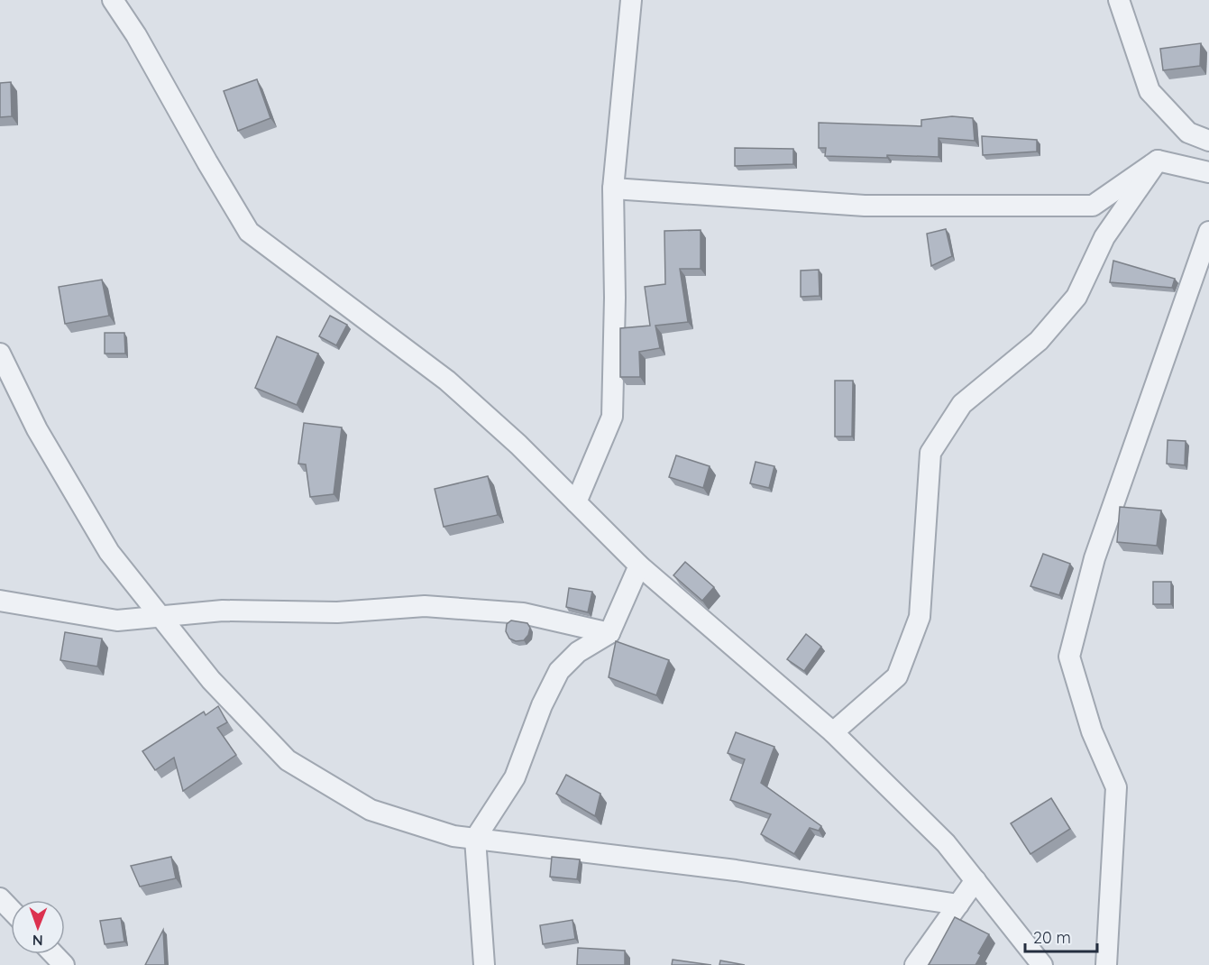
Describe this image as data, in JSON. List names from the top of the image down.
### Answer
{
  "scale_bar": "20 m",
  "north": "bottom"
}
